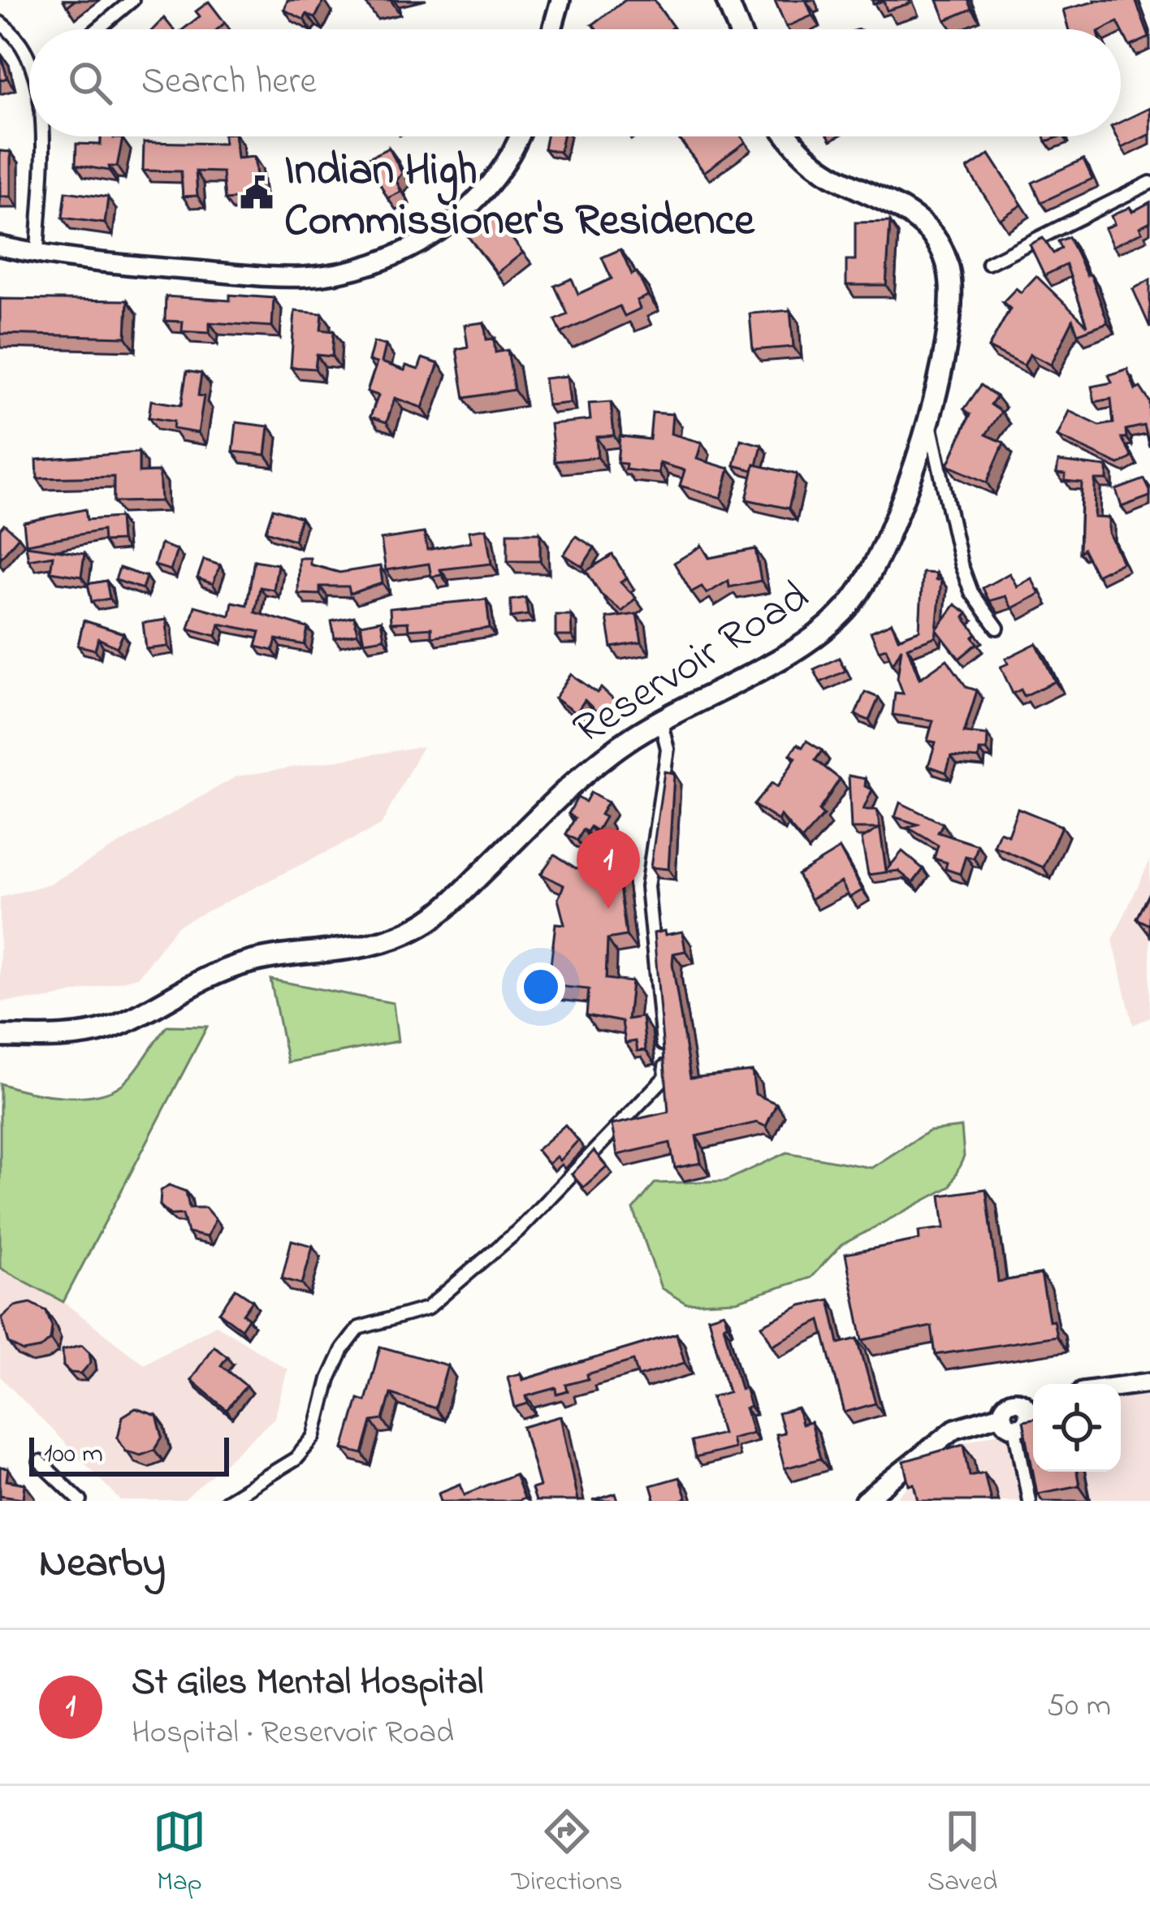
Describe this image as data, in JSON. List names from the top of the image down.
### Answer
{
  "streets": {
    "highway": ["Reservoir Road"]
  },
  "places": {
    "public building": ["Indian High Commissioner's Residence"]
  },
  "scale_bar": "100 m",
  "page": {
    "search": "Search here",
    "pins": "1",
    "scale": "100 m",
    "heading": "Nearby",
    "list": [
      {
        "mark": "1",
        "name": "St Giles Mental Hospital",
        "note": "Hospital · Reservoir Road",
        "value": "50 m"
      }
    ],
    "nav": ["Map", "Directions", "Saved"]
  }
}
